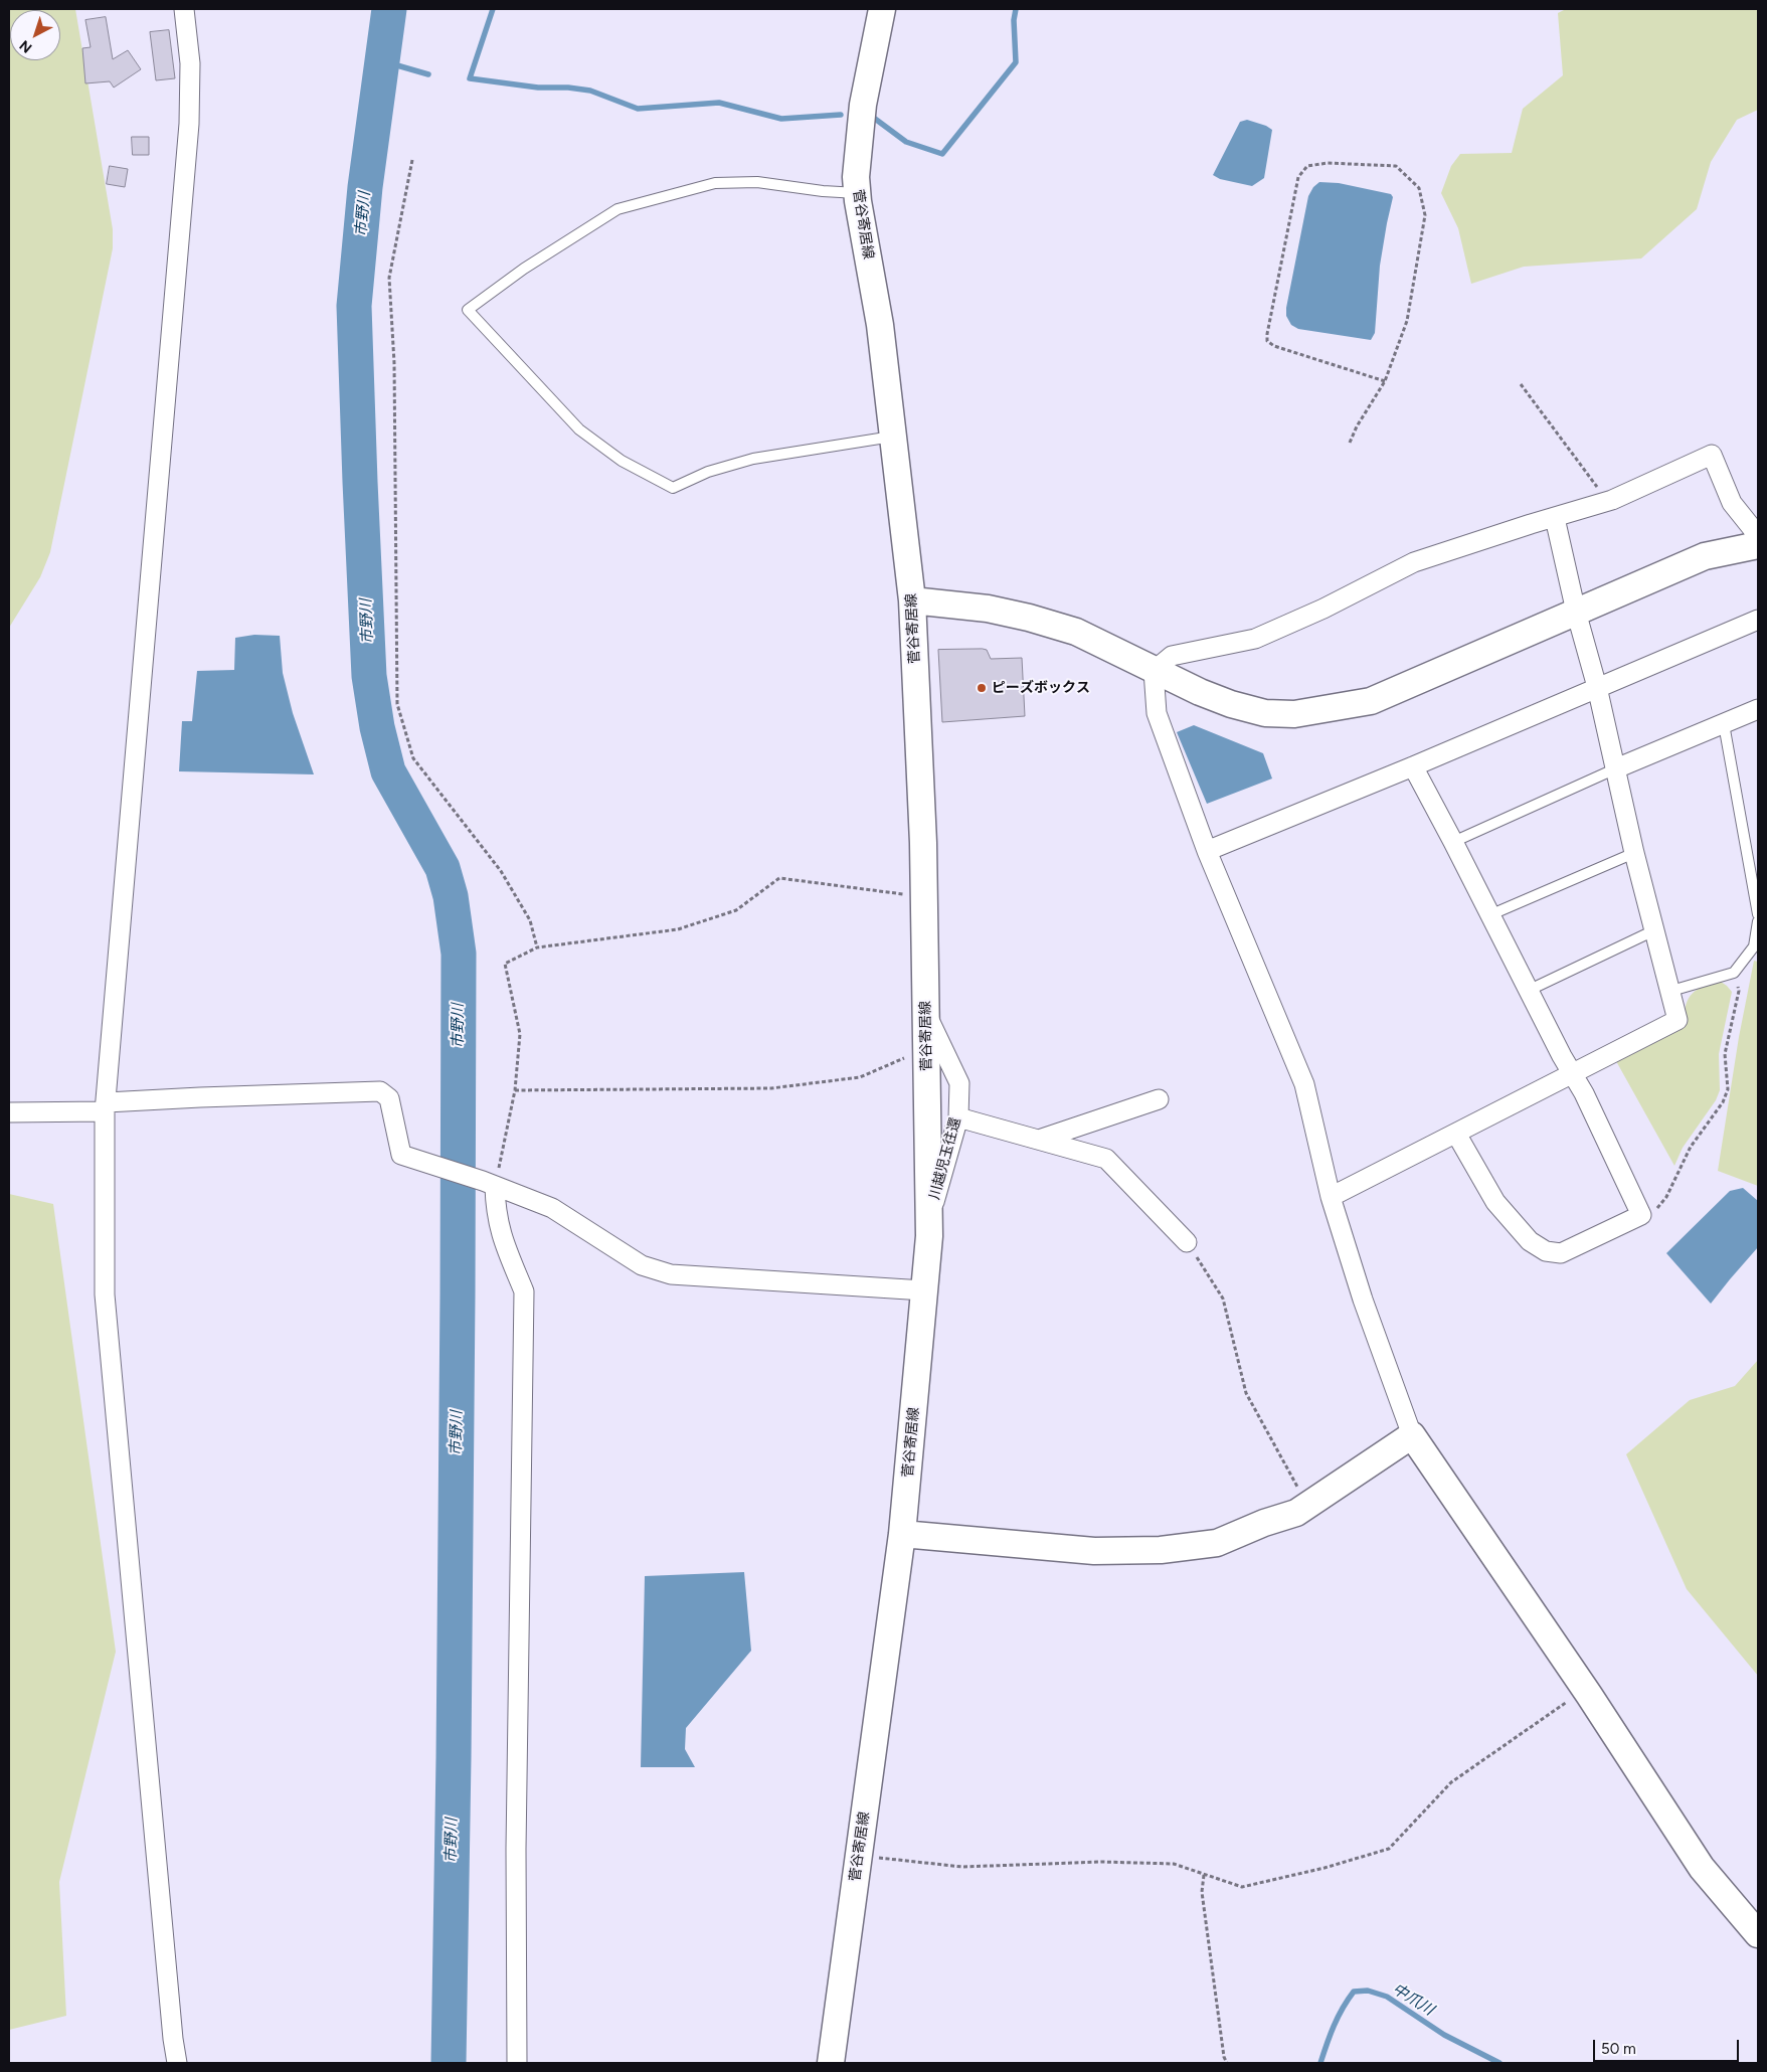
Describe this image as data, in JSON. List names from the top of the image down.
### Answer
{
  "streets": {
    "main road": ["菅谷寄居線"],
    "street": ["川越児玉往還"]
  },
  "crossings": [
    ["菅谷寄居線", "川越児玉往還"]
  ],
  "water": ["市野川", "中爪川"],
  "places": ["ピーズボックス"],
  "scale_bar": "50 m",
  "north": "bottom left"
}
